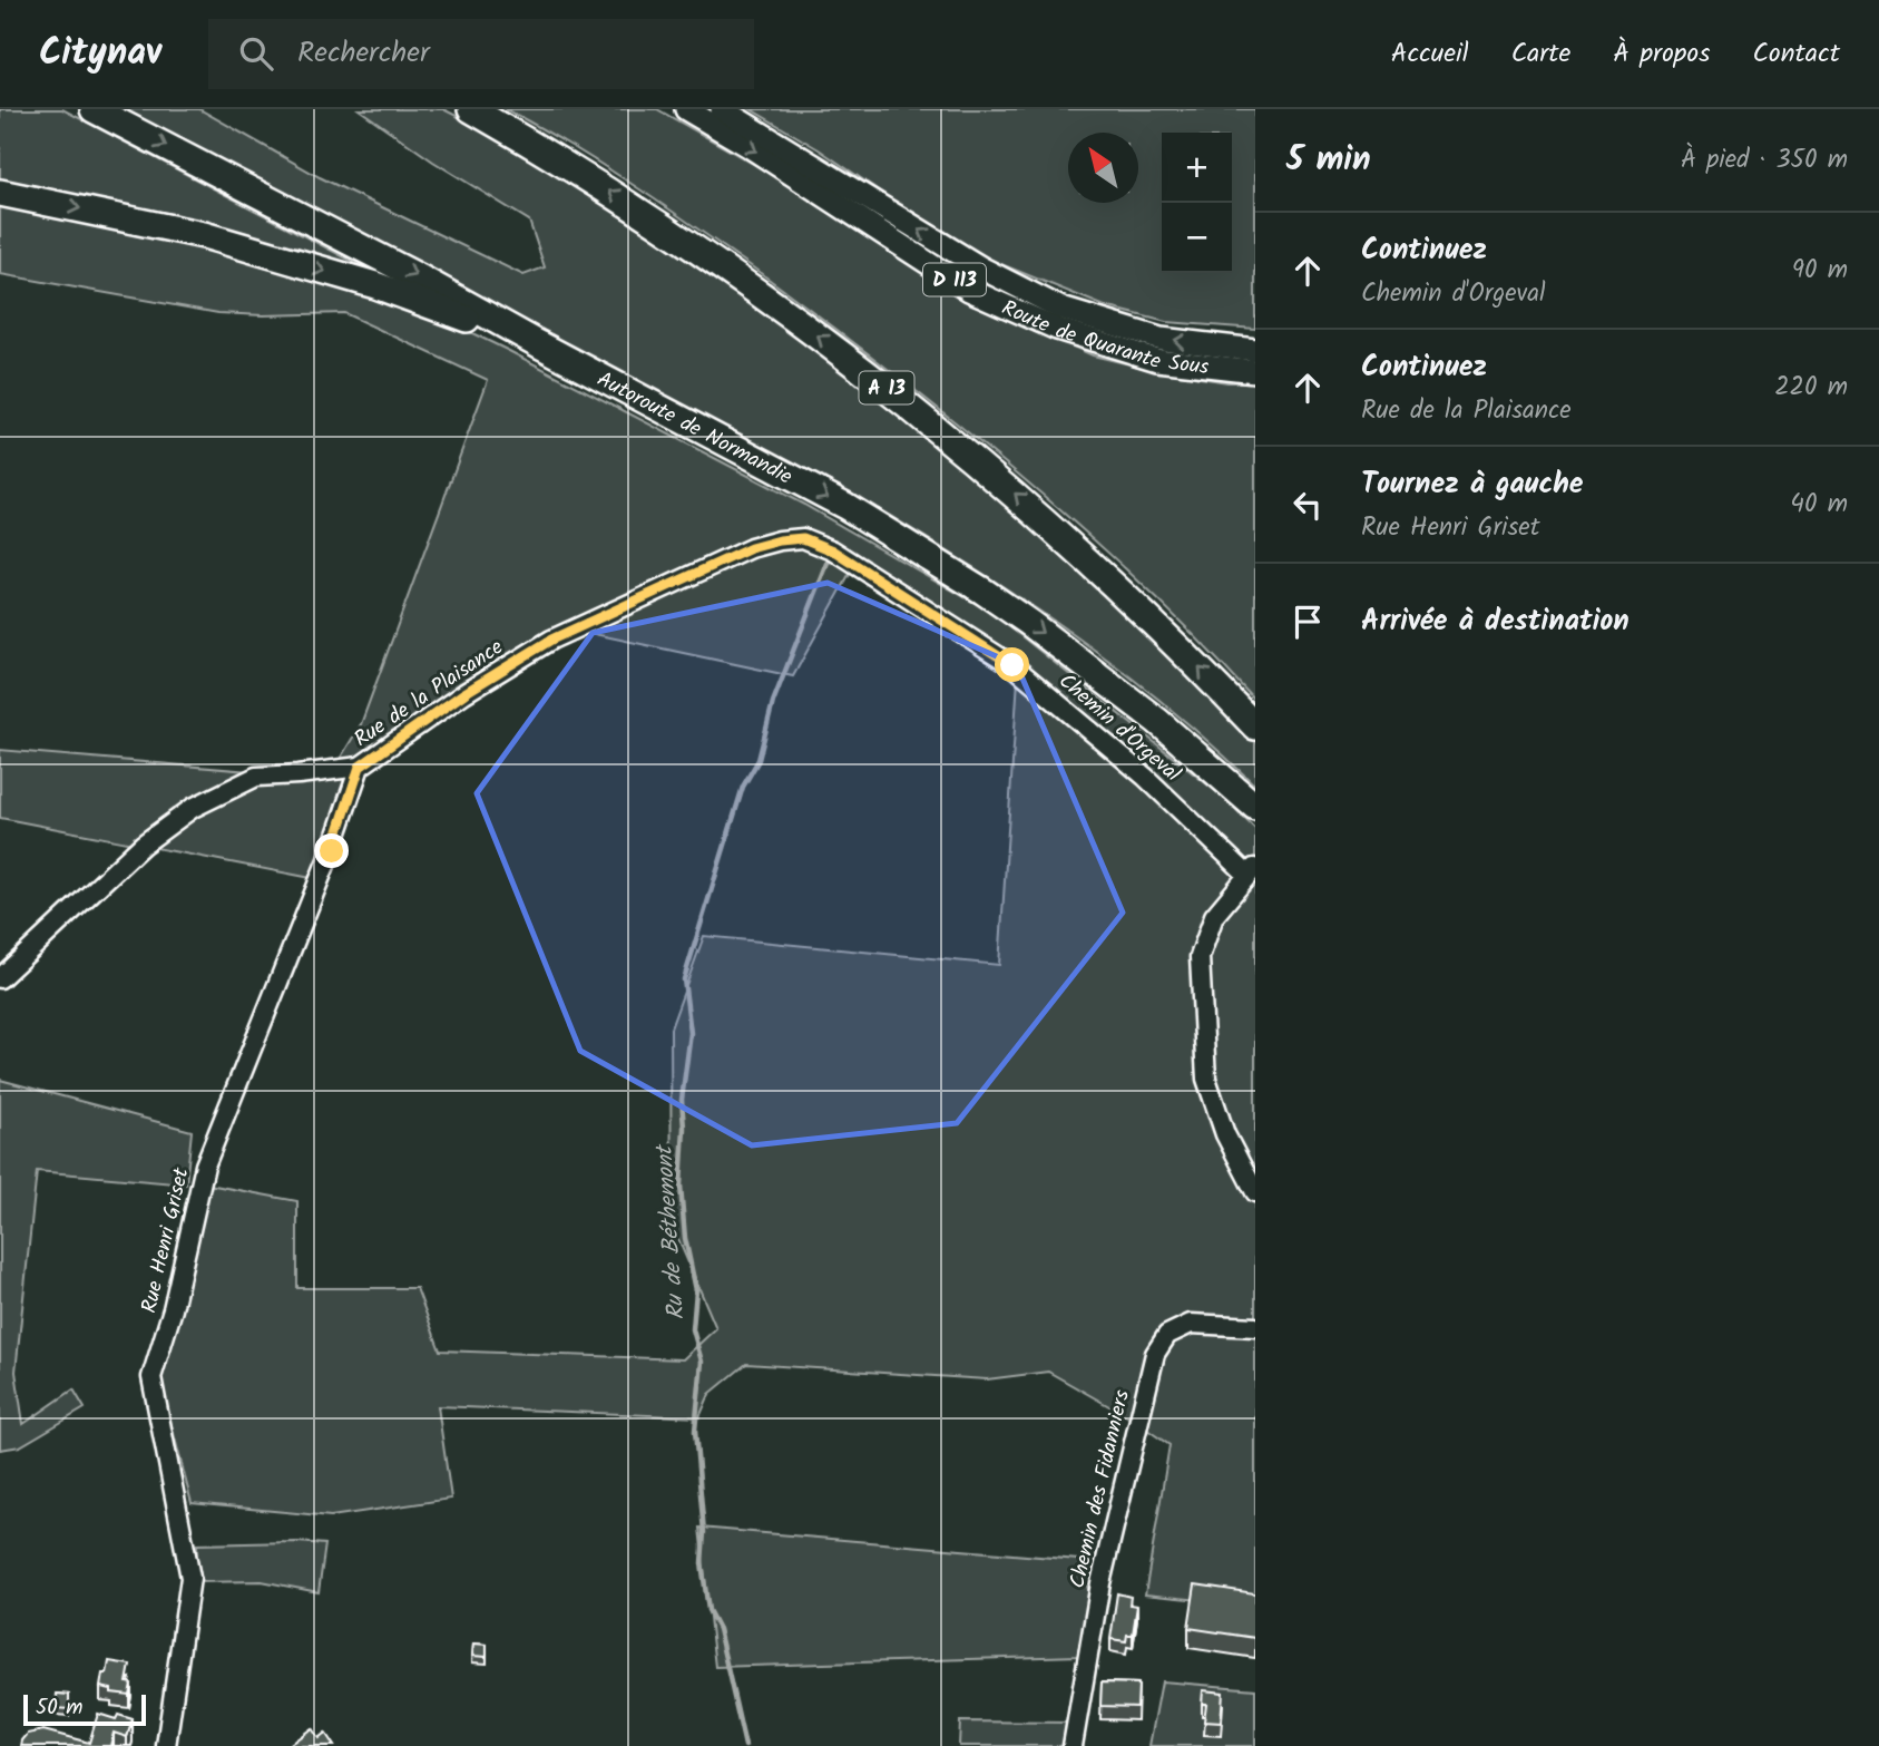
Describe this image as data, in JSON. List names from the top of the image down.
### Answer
{
  "streets": {
    "highway": ["A 13", "Autoroute de Normandie"],
    "main road": ["D 113", "Route de Quarante Sous"],
    "street": [
      "Rue de la Plaisance",
      "Chemin d'Orgeval",
      "Rue Henri Griset",
      "Chemin des Fidanniers"
    ]
  },
  "crossings": [
    ["Rue de la Plaisance", "Chemin d'Orgeval"],
    ["Rue de la Plaisance", "Rue Henri Griset"]
  ],
  "water": ["Ru de Béthemont"],
  "scale_bar": "50 m",
  "north": "top left",
  "page": {
    "header": "Citynav",
    "search": "Rechercher",
    "nav": [
      "Accueil",
      "Carte",
      "À propos",
      "Contact"
    ],
    "heading": ["5 min", "À pied · 350 m"],
    "map_buttons": ["+", "−"],
    "list": [
      ["Continuez", "Chemin d'Orgeval", "90 m"],
      ["Continuez", "Rue de la Plaisance", "220 m"],
      ["Tournez à gauche", "Rue Henri Griset", "40 m"],
      "Arrivée à destination"
    ],
    "scale": "50 m"
  }
}
